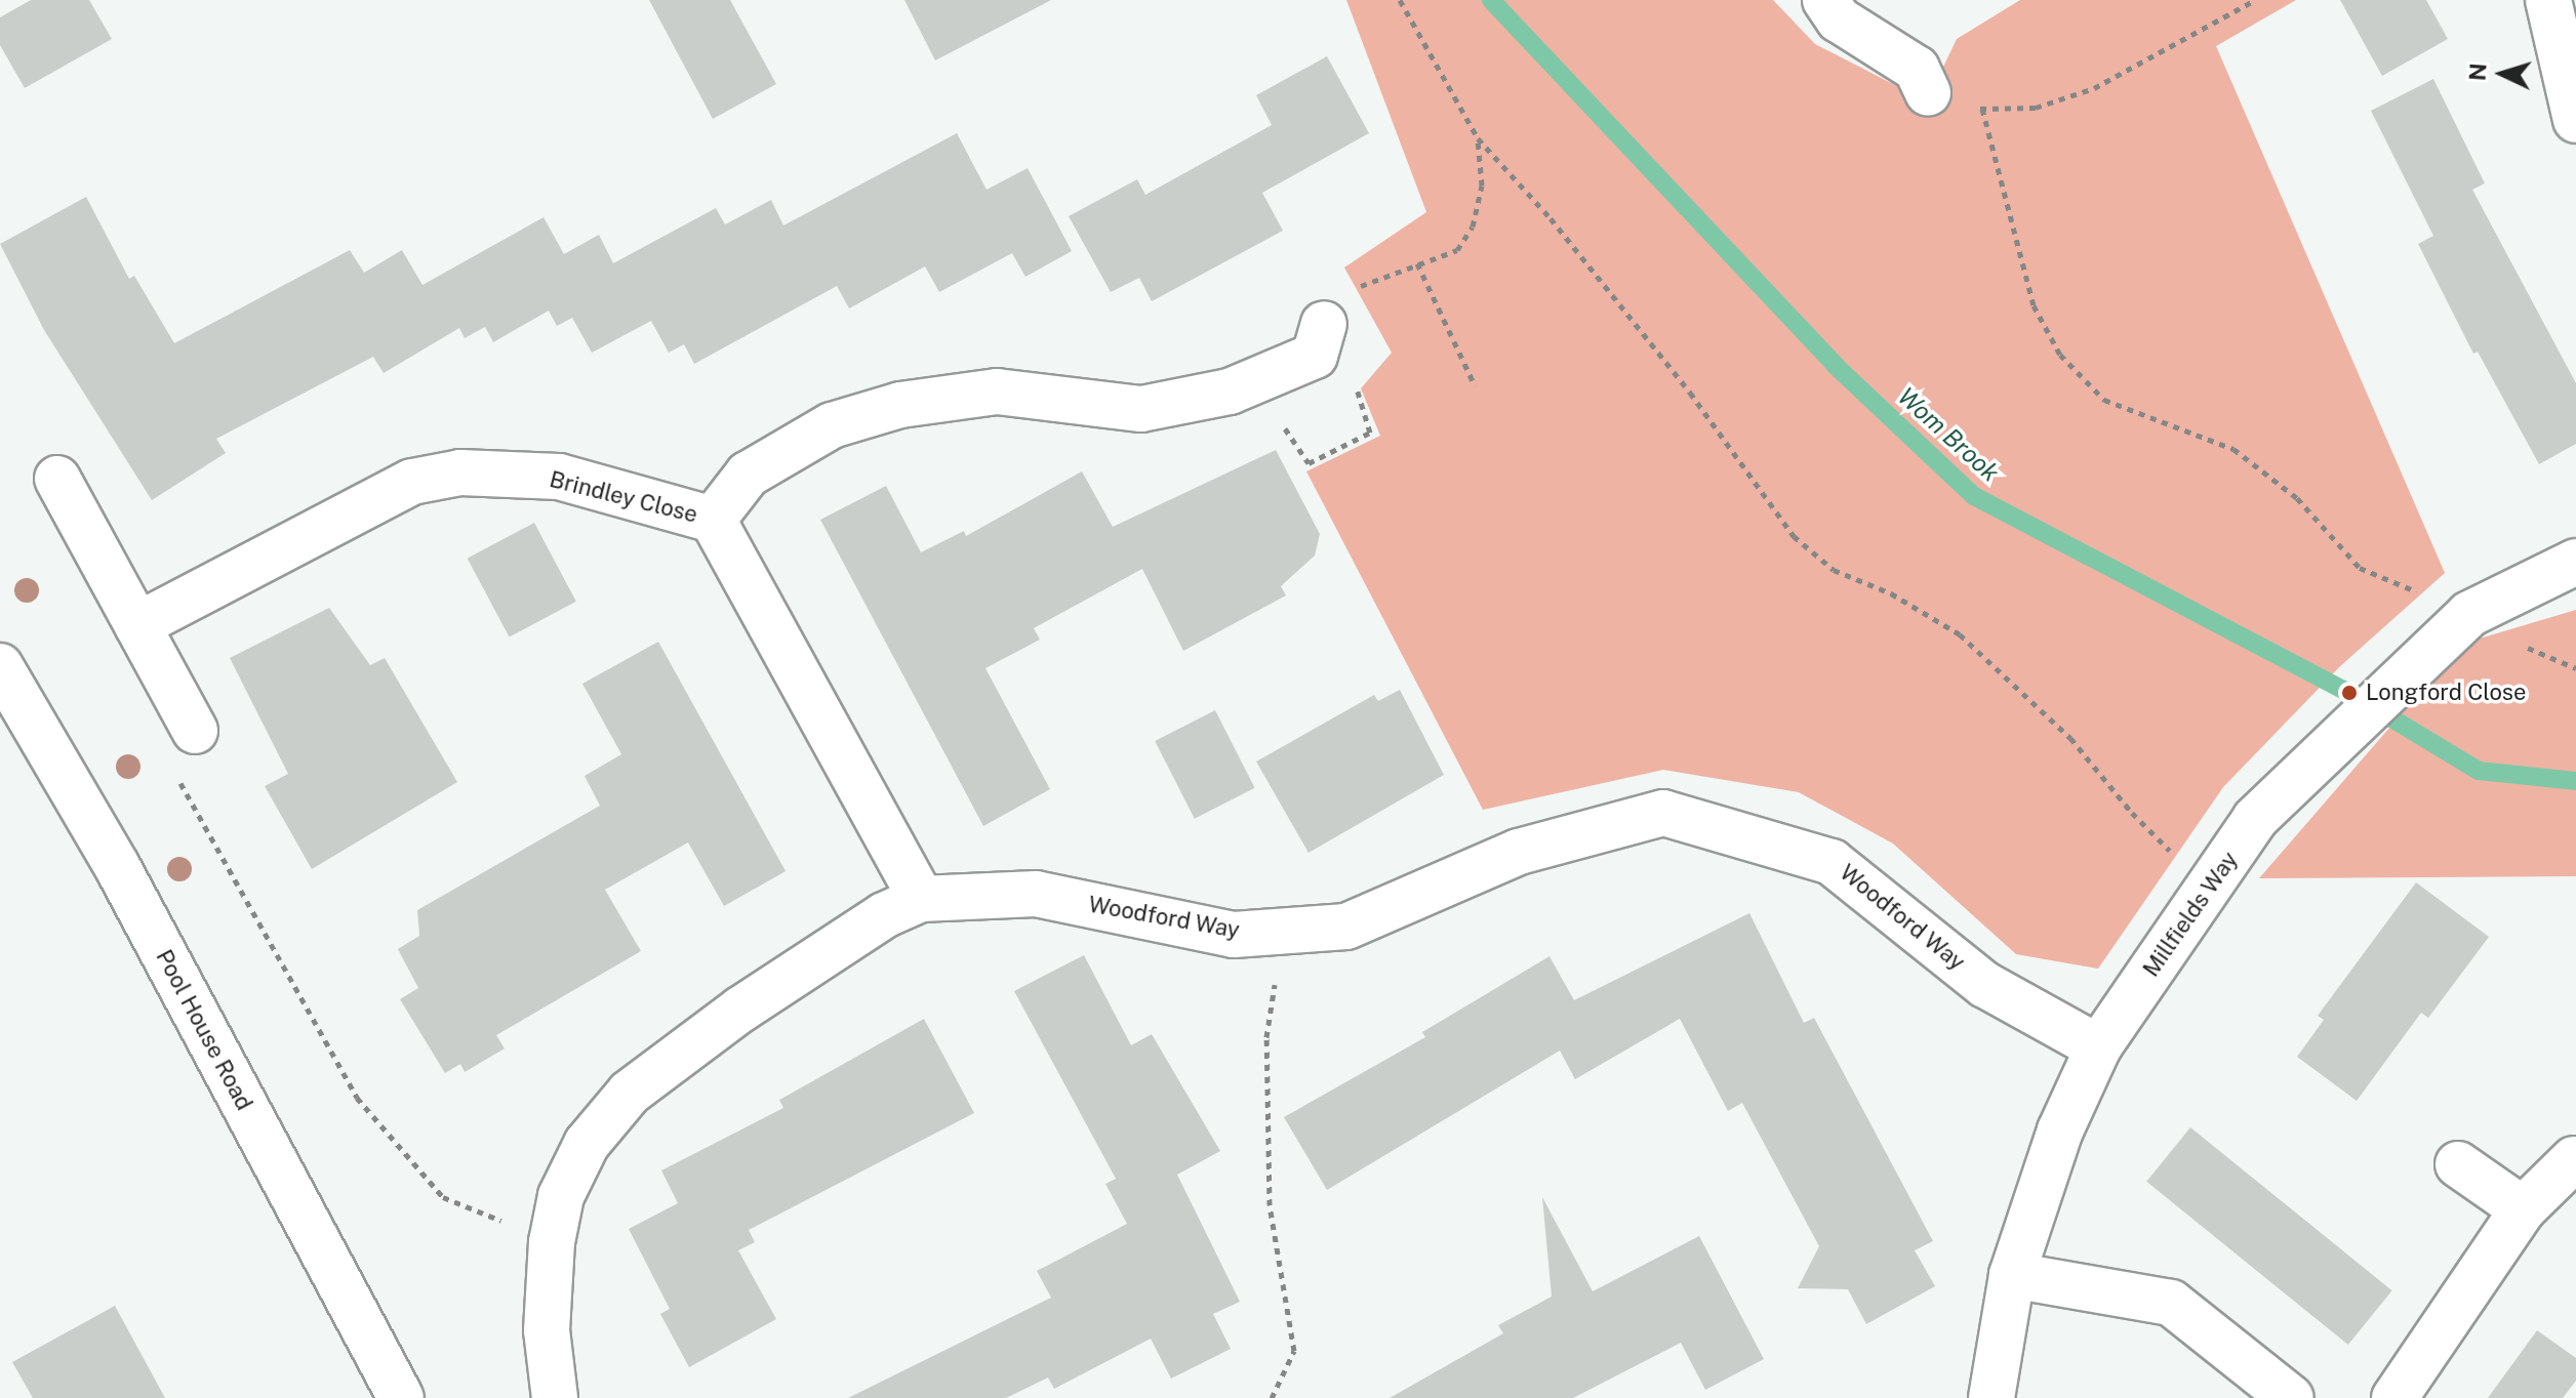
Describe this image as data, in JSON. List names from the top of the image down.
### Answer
{
  "streets": {
    "street": [
      "Brindley Close",
      "Millfields Way",
      "Woodford Way",
      "Pool House Road"
    ]
  },
  "crossings": [
    ["Brindley Close", "Woodford Way"],
    ["Millfields Way", "Woodford Way"]
  ],
  "water": ["Wom Brook"],
  "places": ["Longford Close"],
  "north": "left"
}
